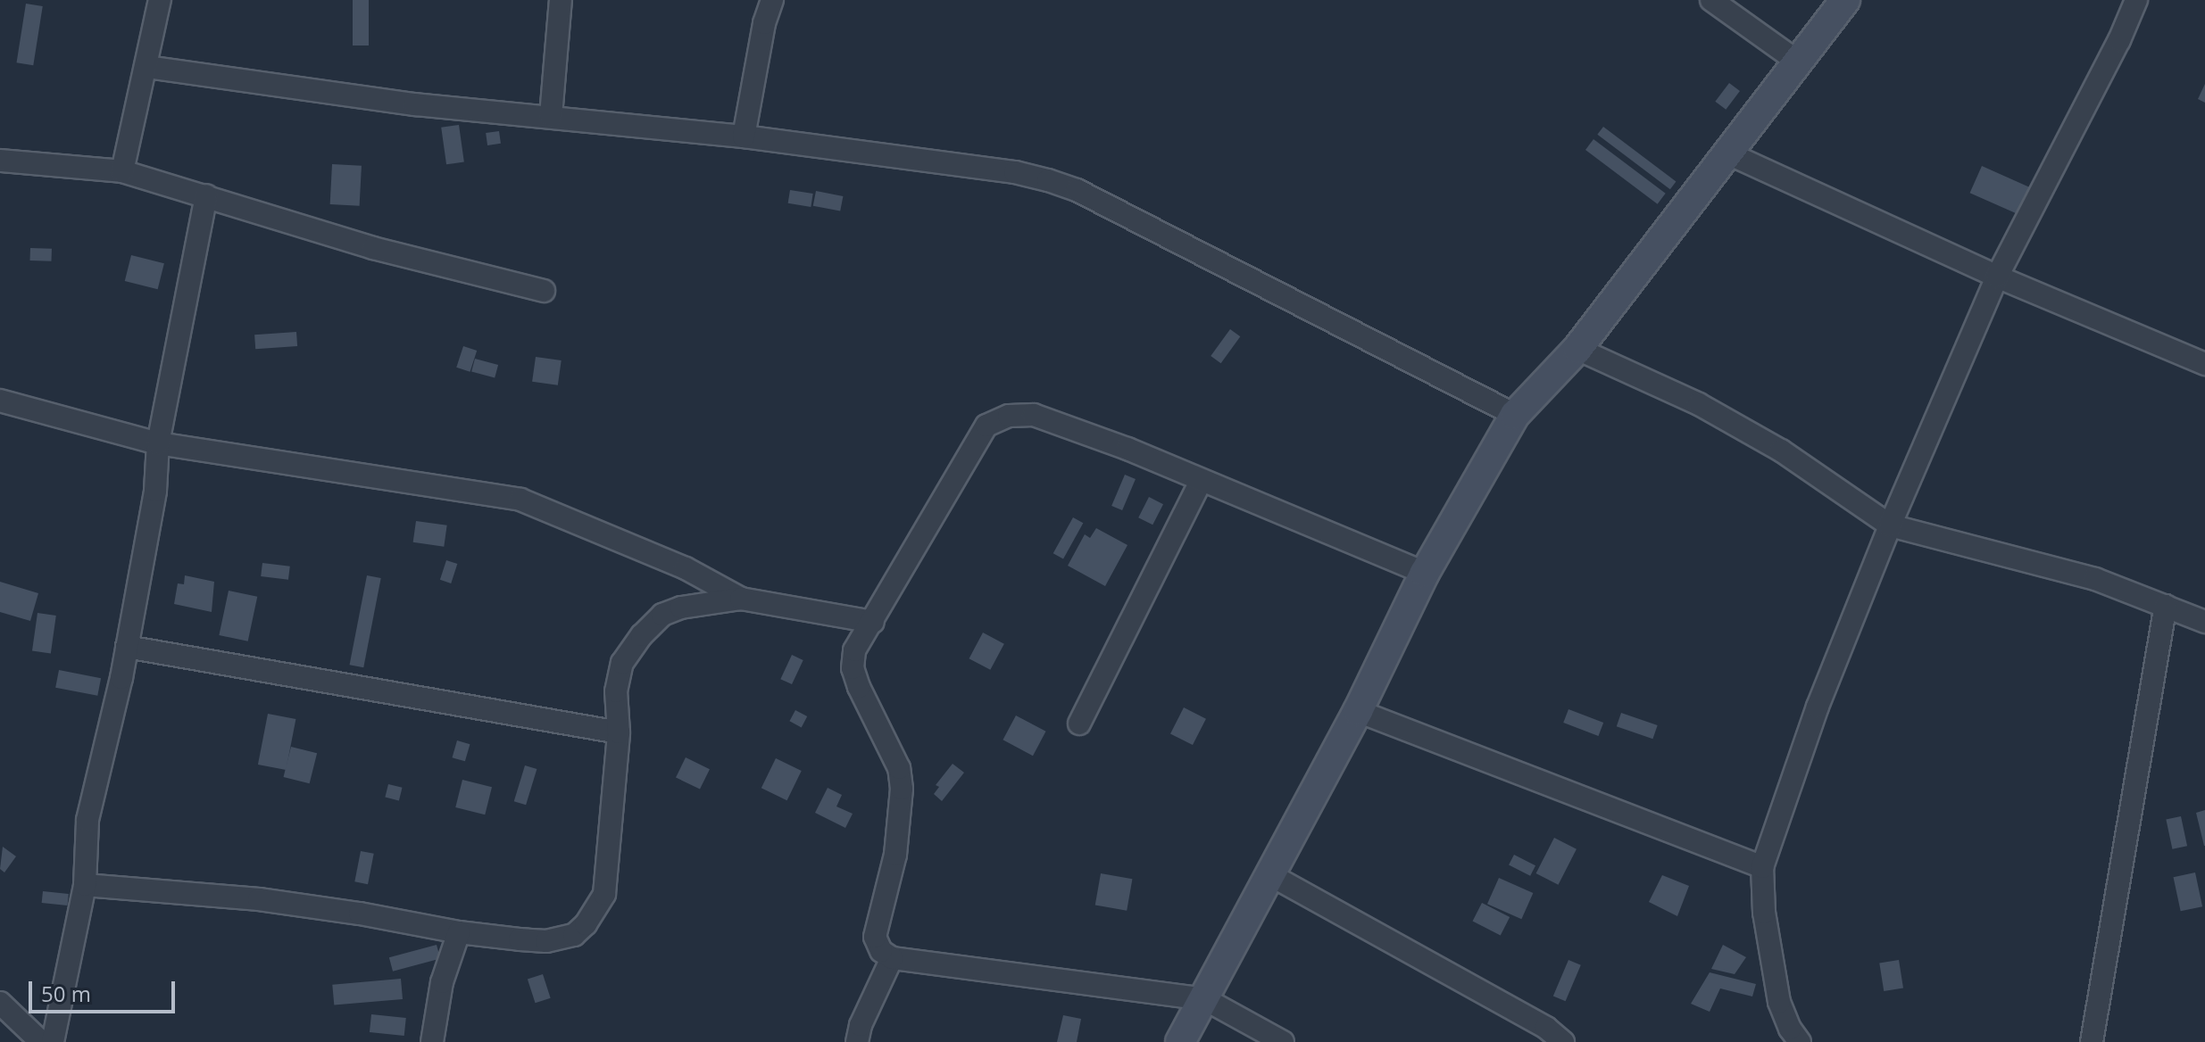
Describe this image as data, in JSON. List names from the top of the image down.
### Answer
{
  "scale_bar": "50 m"
}
